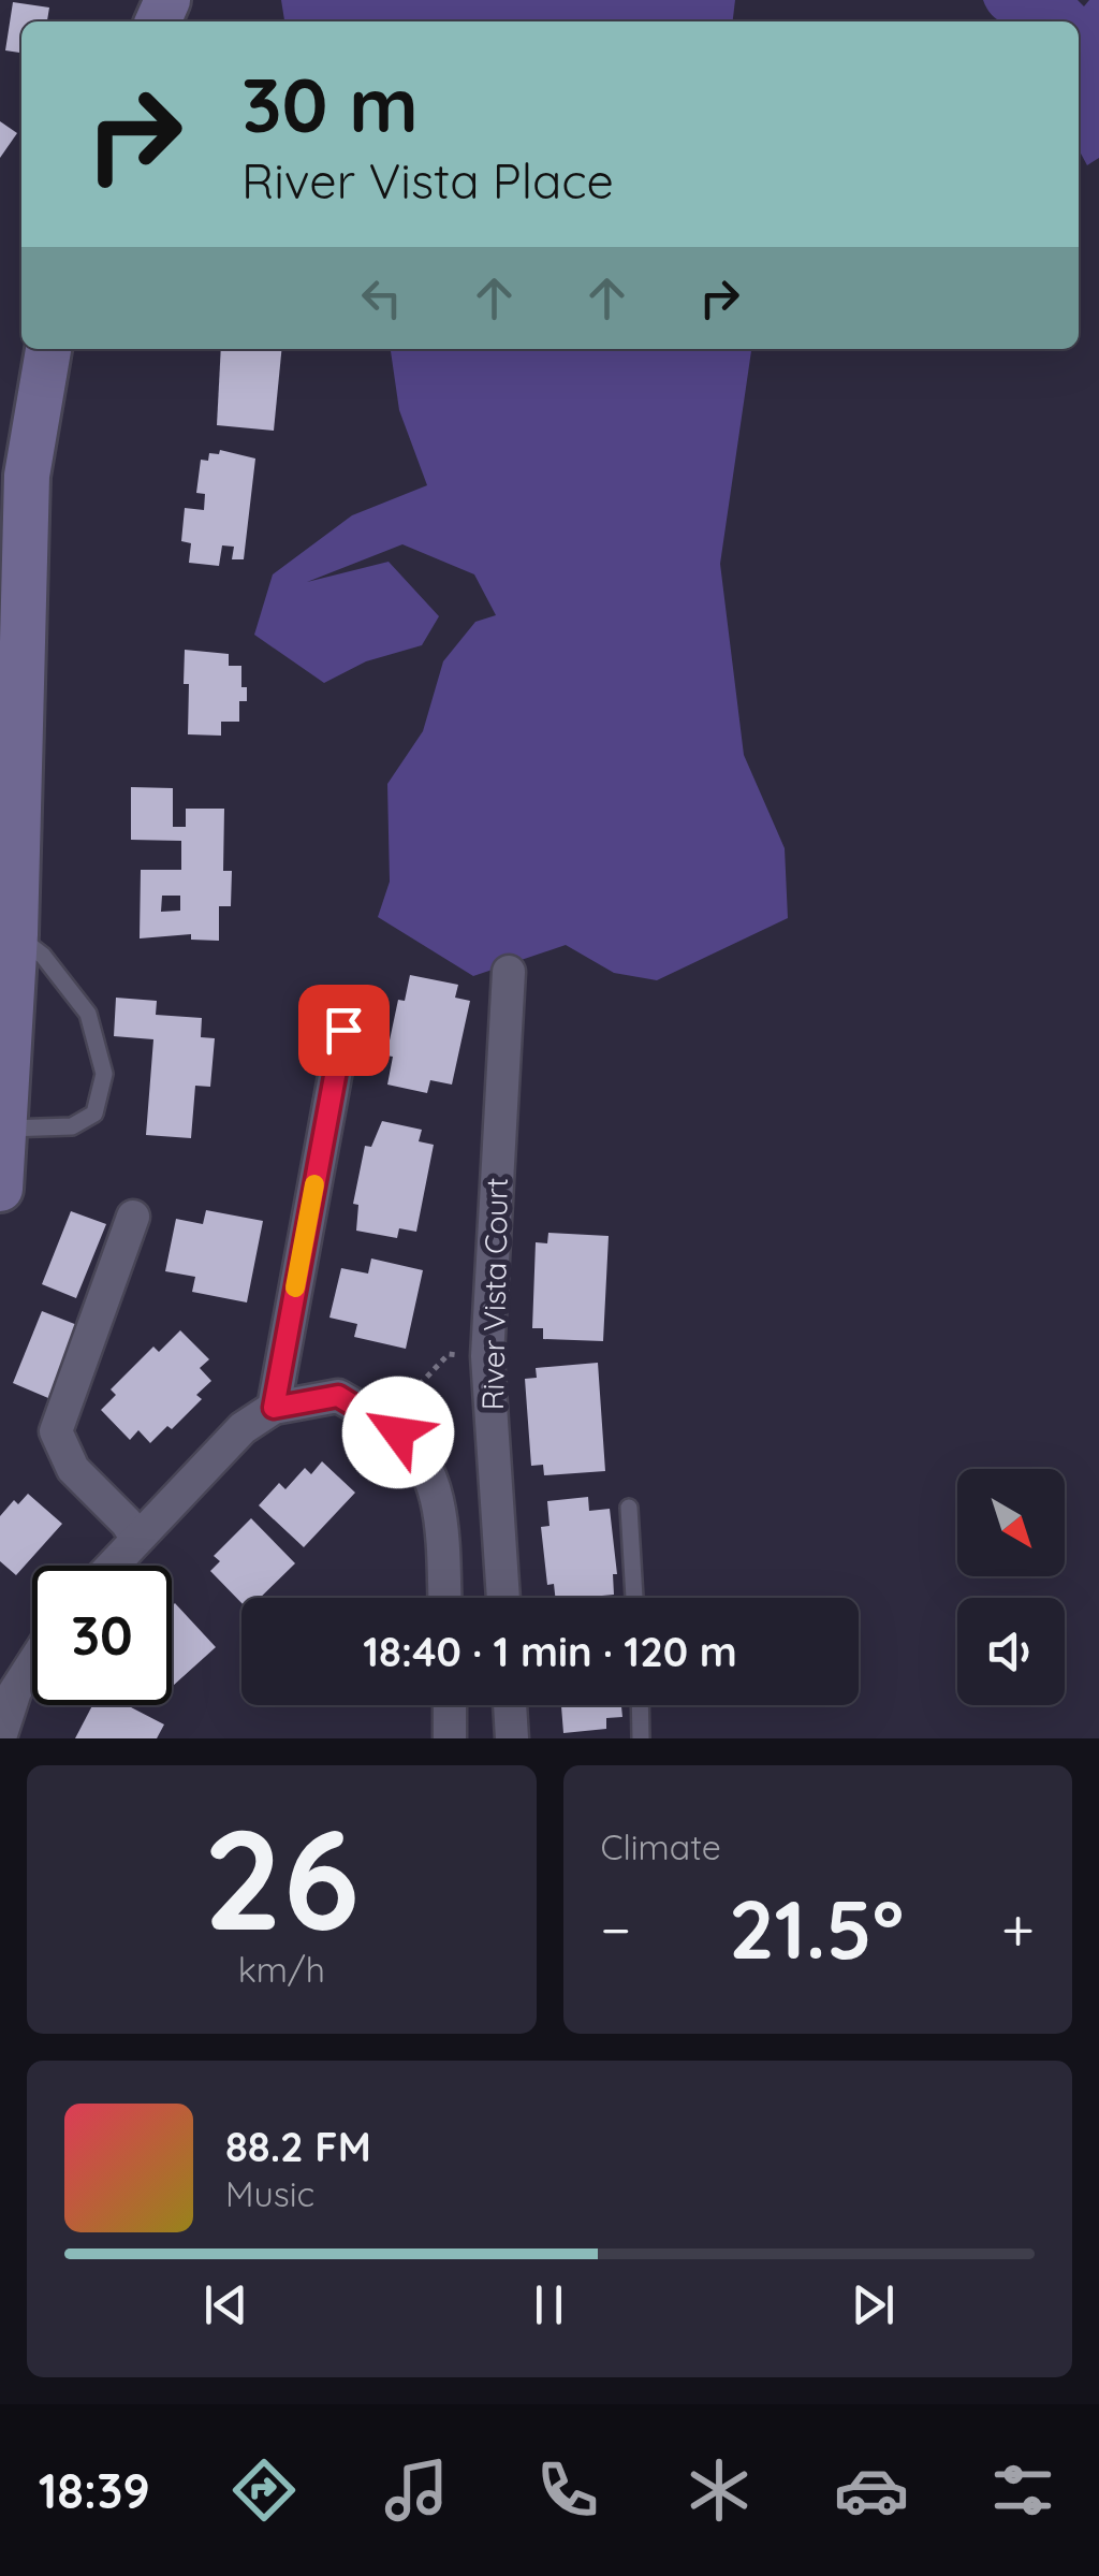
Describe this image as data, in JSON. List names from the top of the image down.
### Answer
{
  "streets": {
    "street": ["River Vista Court"]
  },
  "north": "bottom right",
  "page": {
    "turn": ["30 m", "River Vista Place"],
    "limit": "30",
    "trip": "18:40 · 1 min · 120 m",
    "tile": [
      ["26", "km/h"],
      "Climate"
    ],
    "heat": ["−", "21.5°", "+"],
    "song": ["88.2 FM", "Music"],
    "tabs": "18:39"
  }
}
